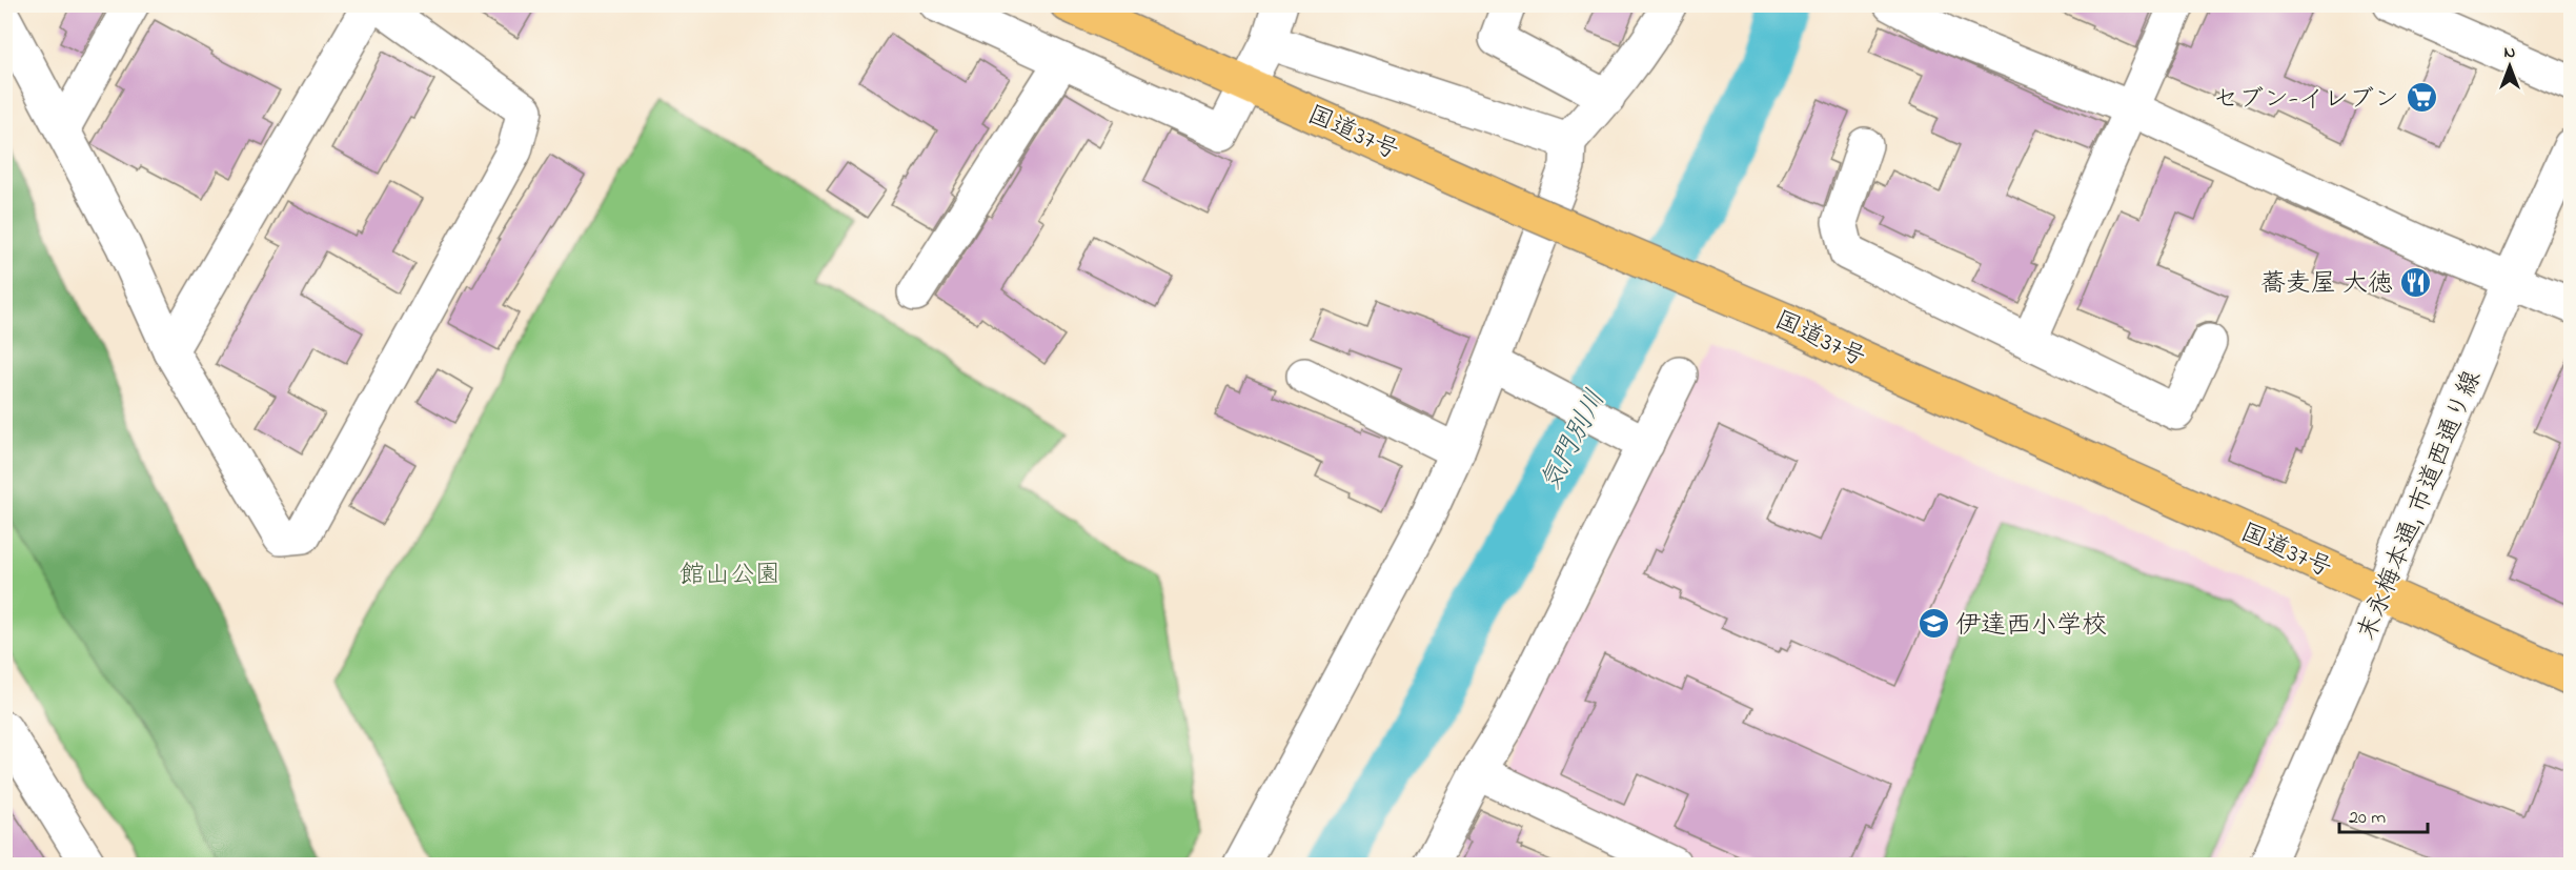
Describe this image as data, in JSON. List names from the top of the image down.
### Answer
{
  "streets": {
    "highway": ["国道37号"],
    "street": ["末永梅本通, 市道西通り線"]
  },
  "crossings": [
    ["国道37号", "末永梅本通, 市道西通り線"]
  ],
  "water": ["気門別川"],
  "parks": ["館山公園"],
  "places": {
    "supermarket": ["セブン-イレブン"],
    "restaurant": ["蕎麦屋 大徳"],
    "school or university": ["伊達西小学校"]
  },
  "scale_bar": "20 m",
  "north": "top"
}
